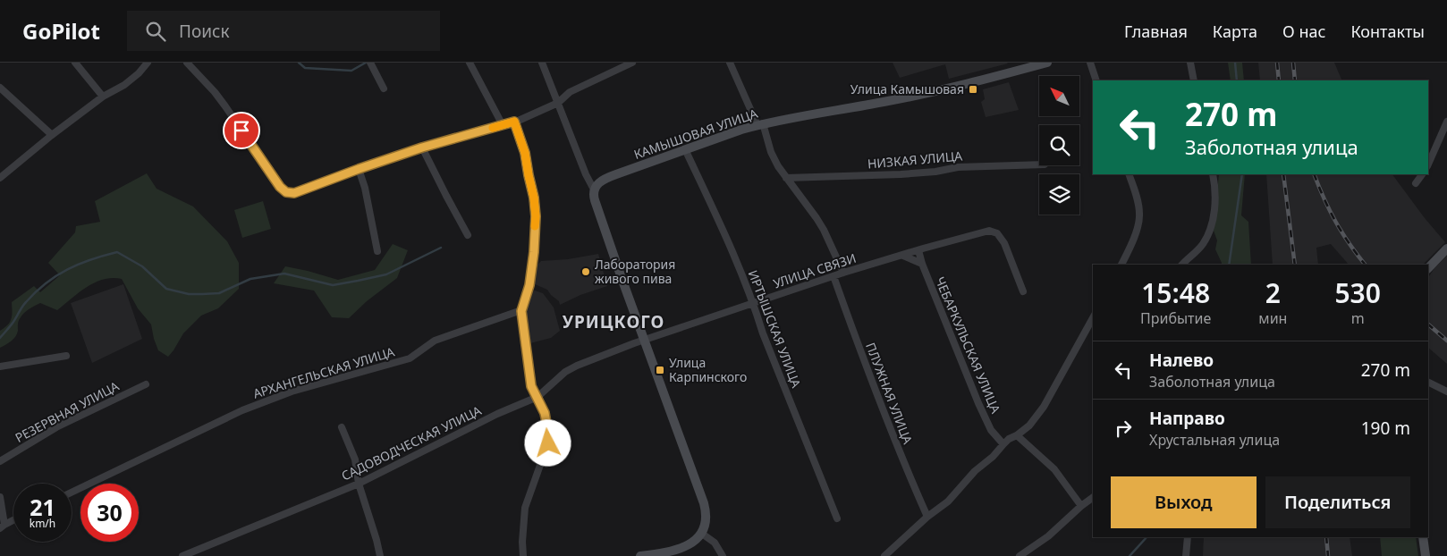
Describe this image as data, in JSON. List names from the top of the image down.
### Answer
{
  "streets": {
    "main road": ["КАМЫШОВАЯ УЛИЦА"],
    "street": [
      "НИЗКАЯ УЛИЦА",
      "УЛИЦА СВЯЗИ",
      "ИРТЫШСКАЯ УЛИЦА",
      "ЧЕБАРКУЛЬСКАЯ УЛИЦА",
      "АРХАНГЕЛЬСКАЯ УЛИЦА",
      "ПЛУЖНАЯ УЛИЦА",
      "РЕЗЕРВНАЯ УЛИЦА",
      "САДОВОДЧЕСКАЯ УЛИЦА"
    ]
  },
  "crossings": [
    ["КАМЫШОВАЯ УЛИЦА", "ИРТЫШСКАЯ УЛИЦА"],
    ["УЛИЦА СВЯЗИ", "ИРТЫШСКАЯ УЛИЦА"],
    ["УЛИЦА СВЯЗИ", "ЧЕБАРКУЛЬСКАЯ УЛИЦА"],
    ["УЛИЦА СВЯЗИ", "ПЛУЖНАЯ УЛИЦА"],
    ["УЛИЦА СВЯЗИ", "САДОВОДЧЕСКАЯ УЛИЦА"]
  ],
  "districts": ["УРИЦКОГО"],
  "places": {
    "transit": ["Улица Камышовая", "Улица Карпинского"],
    "other": ["Лаборатория живого пива"]
  },
  "north": "top left",
  "page": {
    "header": "GoPilot",
    "search": "Поиск",
    "nav": [
      "Главная",
      "Карта",
      "О нас",
      "Контакты"
    ],
    "turn": ["270 m", "Заболотная улица"],
    "eta": [
      "15:48",
      "Прибытие",
      "2",
      "мин",
      "530",
      "m"
    ],
    "list": [
      {
        "name": "Налево",
        "note": "Заболотная улица",
        "value": "270 m"
      },
      {
        "name": "Направо",
        "note": "Хрустальная улица",
        "value": "190 m"
      }
    ],
    "buttons": ["Выход", "Поделиться"],
    "speed": "21 km/h",
    "limit": "30"
  }
}
